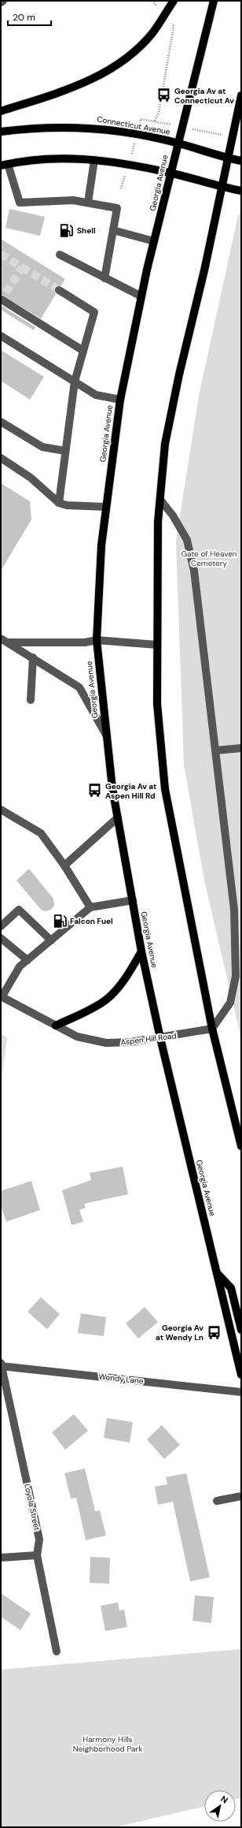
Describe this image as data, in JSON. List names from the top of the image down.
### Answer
{
  "streets": {
    "main road": ["Connecticut Avenue", "Georgia Avenue"],
    "street": ["Aspen Hill Road", "Wendy Lane", "Loyola Street"]
  },
  "crossings": [
    ["Connecticut Avenue", "Georgia Avenue"],
    ["Georgia Avenue", "Aspen Hill Road"],
    ["Wendy Lane", "Loyola Street"]
  ],
  "parks": ["Gate of Heaven Cemetery", "Harmony Hills Neighborhood Park"],
  "places": {
    "bus stop": ["Georgia Av at Connecticut Av", "Georgia Av at Aspen Hill Rd", "Georgia Av at Wendy Ln"],
    "fuel station": ["Shell", "Falcon Fuel"]
  },
  "scale_bar": "20 m",
  "north": "top right"
}
